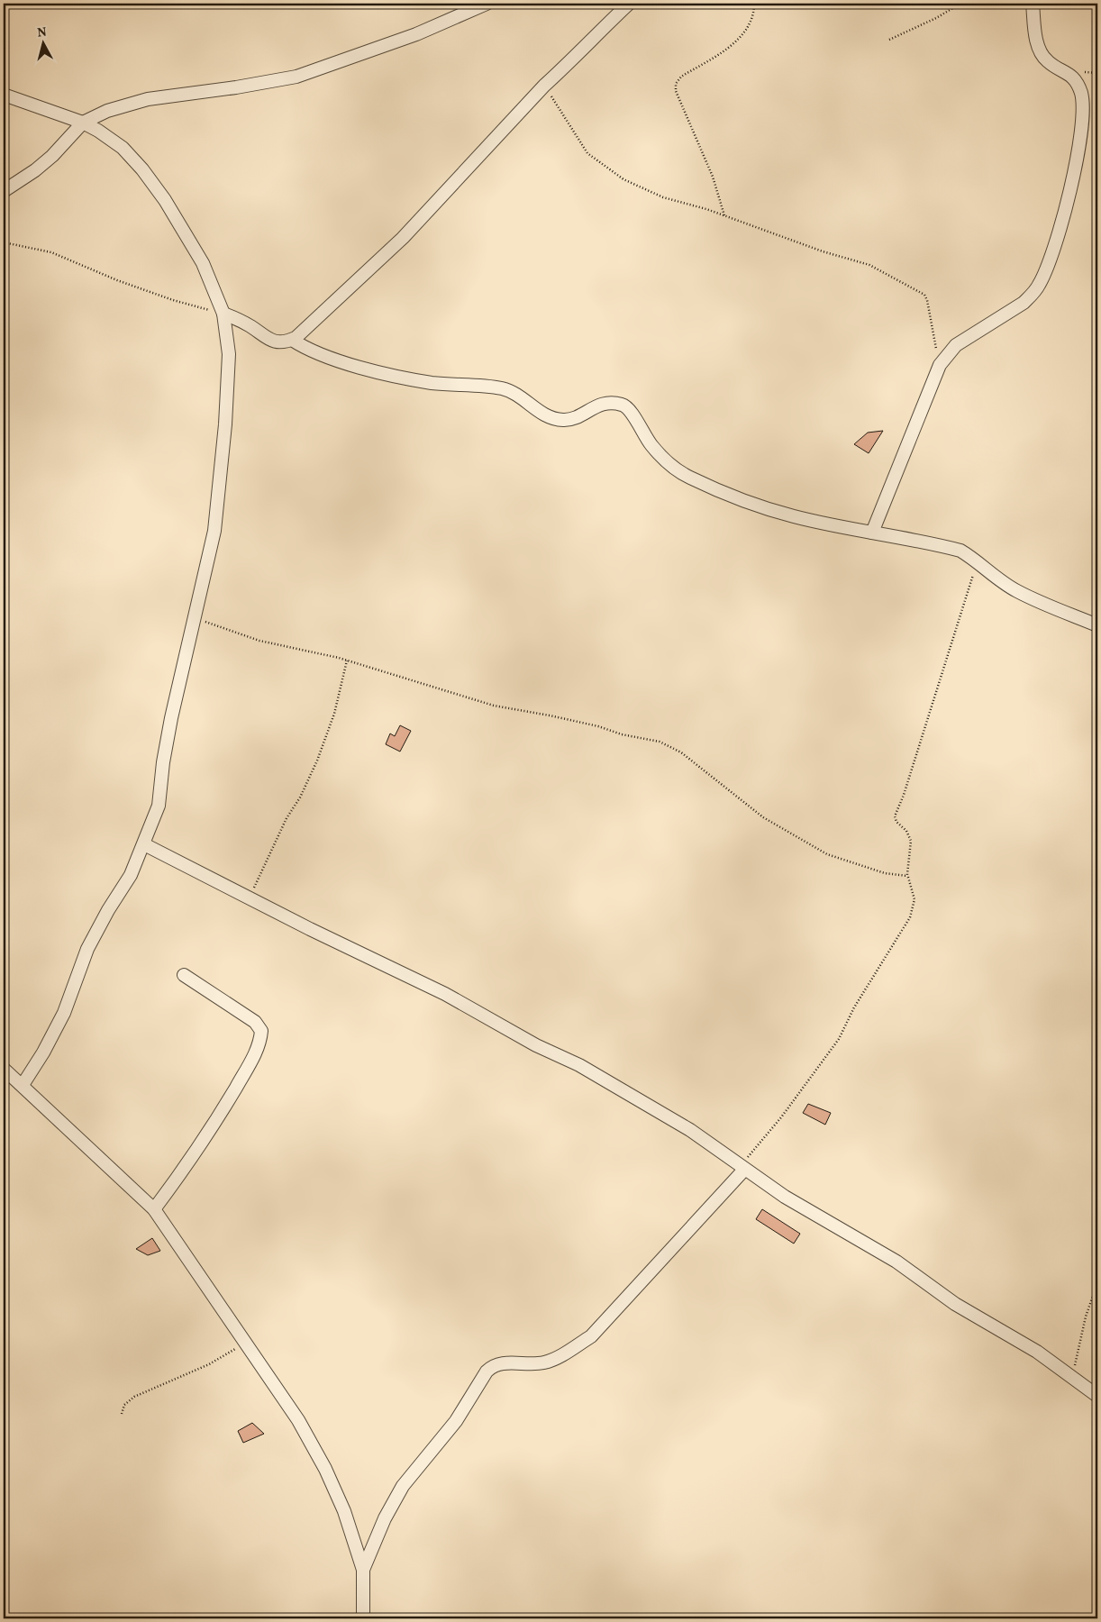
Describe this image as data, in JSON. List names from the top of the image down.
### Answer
{
  "north": "top"
}
